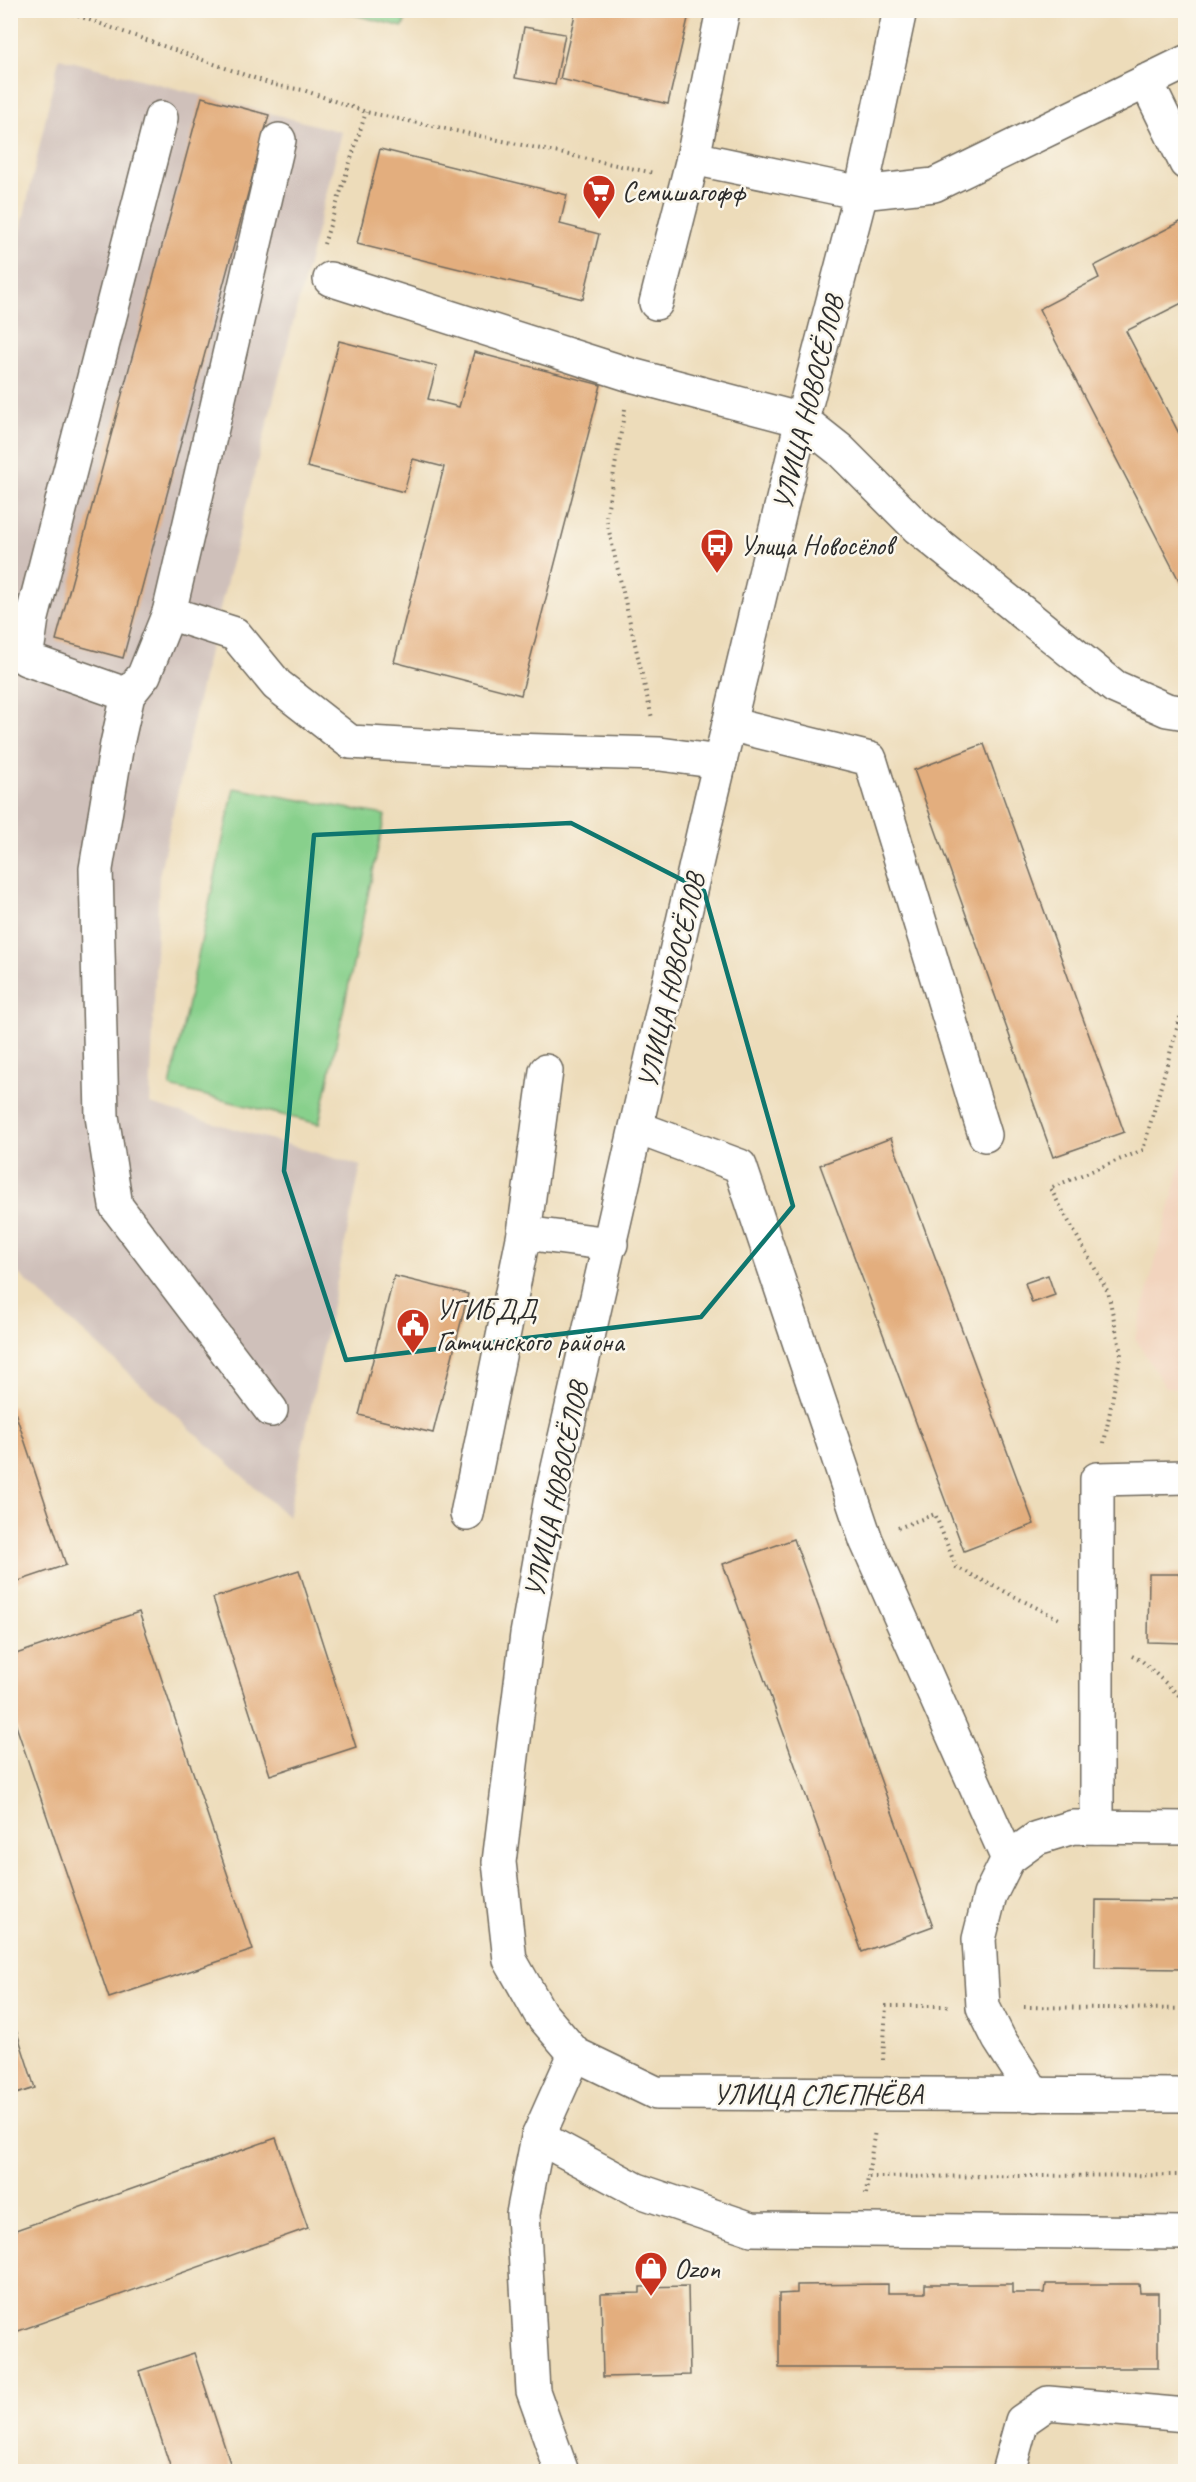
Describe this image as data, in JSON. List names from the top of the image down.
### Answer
{
  "streets": {
    "street": ["УЛИЦА НОВОСЁЛОВ", "УЛИЦА СЛЕПНЁВА"]
  },
  "crossings": [
    ["УЛИЦА НОВОСЁЛОВ", "УЛИЦА СЛЕПНЁВА"]
  ],
  "places": {
    "supermarket": ["Семишагофф"],
    "bus stop": ["Улица Новосёлов"],
    "public building": ["УГИБДД Гатчинского района"],
    "shop": ["Ozon"]
  }
}
